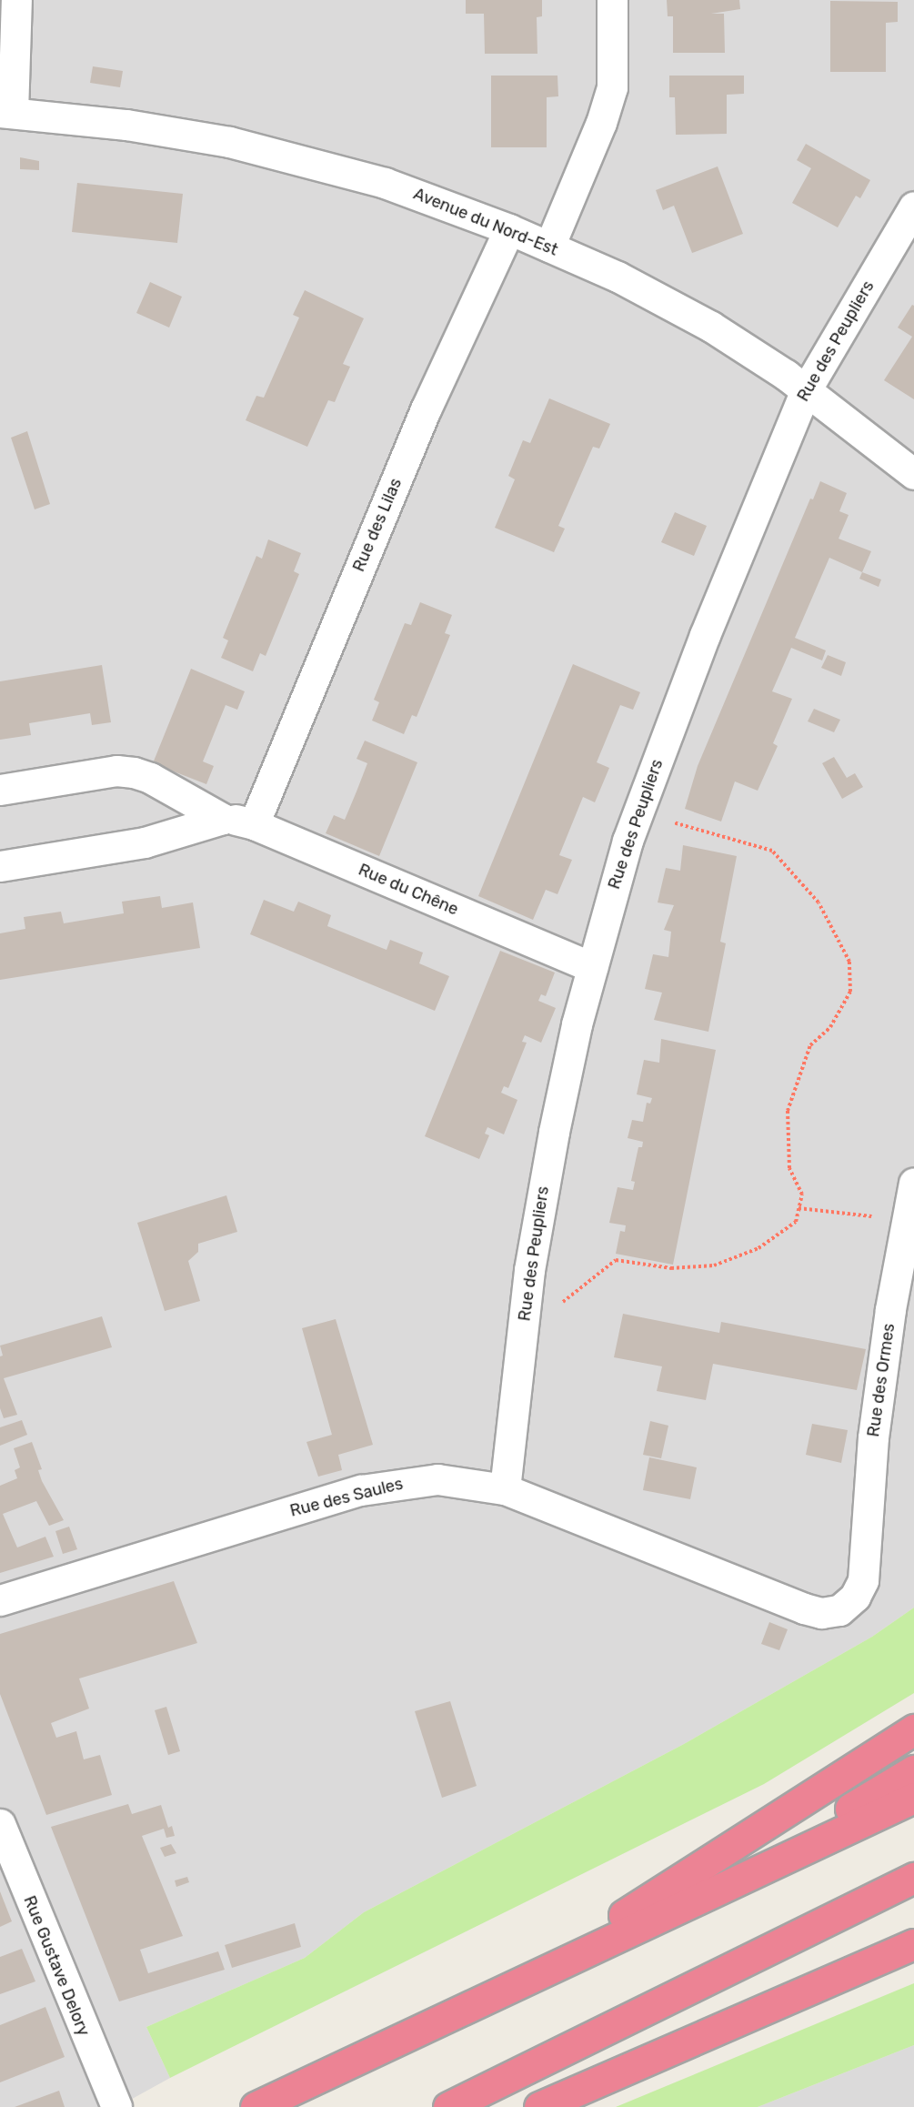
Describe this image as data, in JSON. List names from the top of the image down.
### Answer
{
  "streets": {
    "street": [
      "Avenue du Nord-Est",
      "Rue des Peupliers",
      "Rue des Lilas",
      "Rue du Chêne",
      "Rue des Ormes",
      "Rue des Saules",
      "Rue Gustave Delory"
    ]
  },
  "crossings": [
    ["Avenue du Nord-Est", "Rue des Peupliers"],
    ["Avenue du Nord-Est", "Rue des Lilas"],
    ["Rue des Peupliers", "Rue du Chêne"],
    ["Rue des Peupliers", "Rue des Saules"],
    ["Rue des Lilas", "Rue du Chêne"],
    ["Rue des Ormes", "Rue des Saules"]
  ]
}
